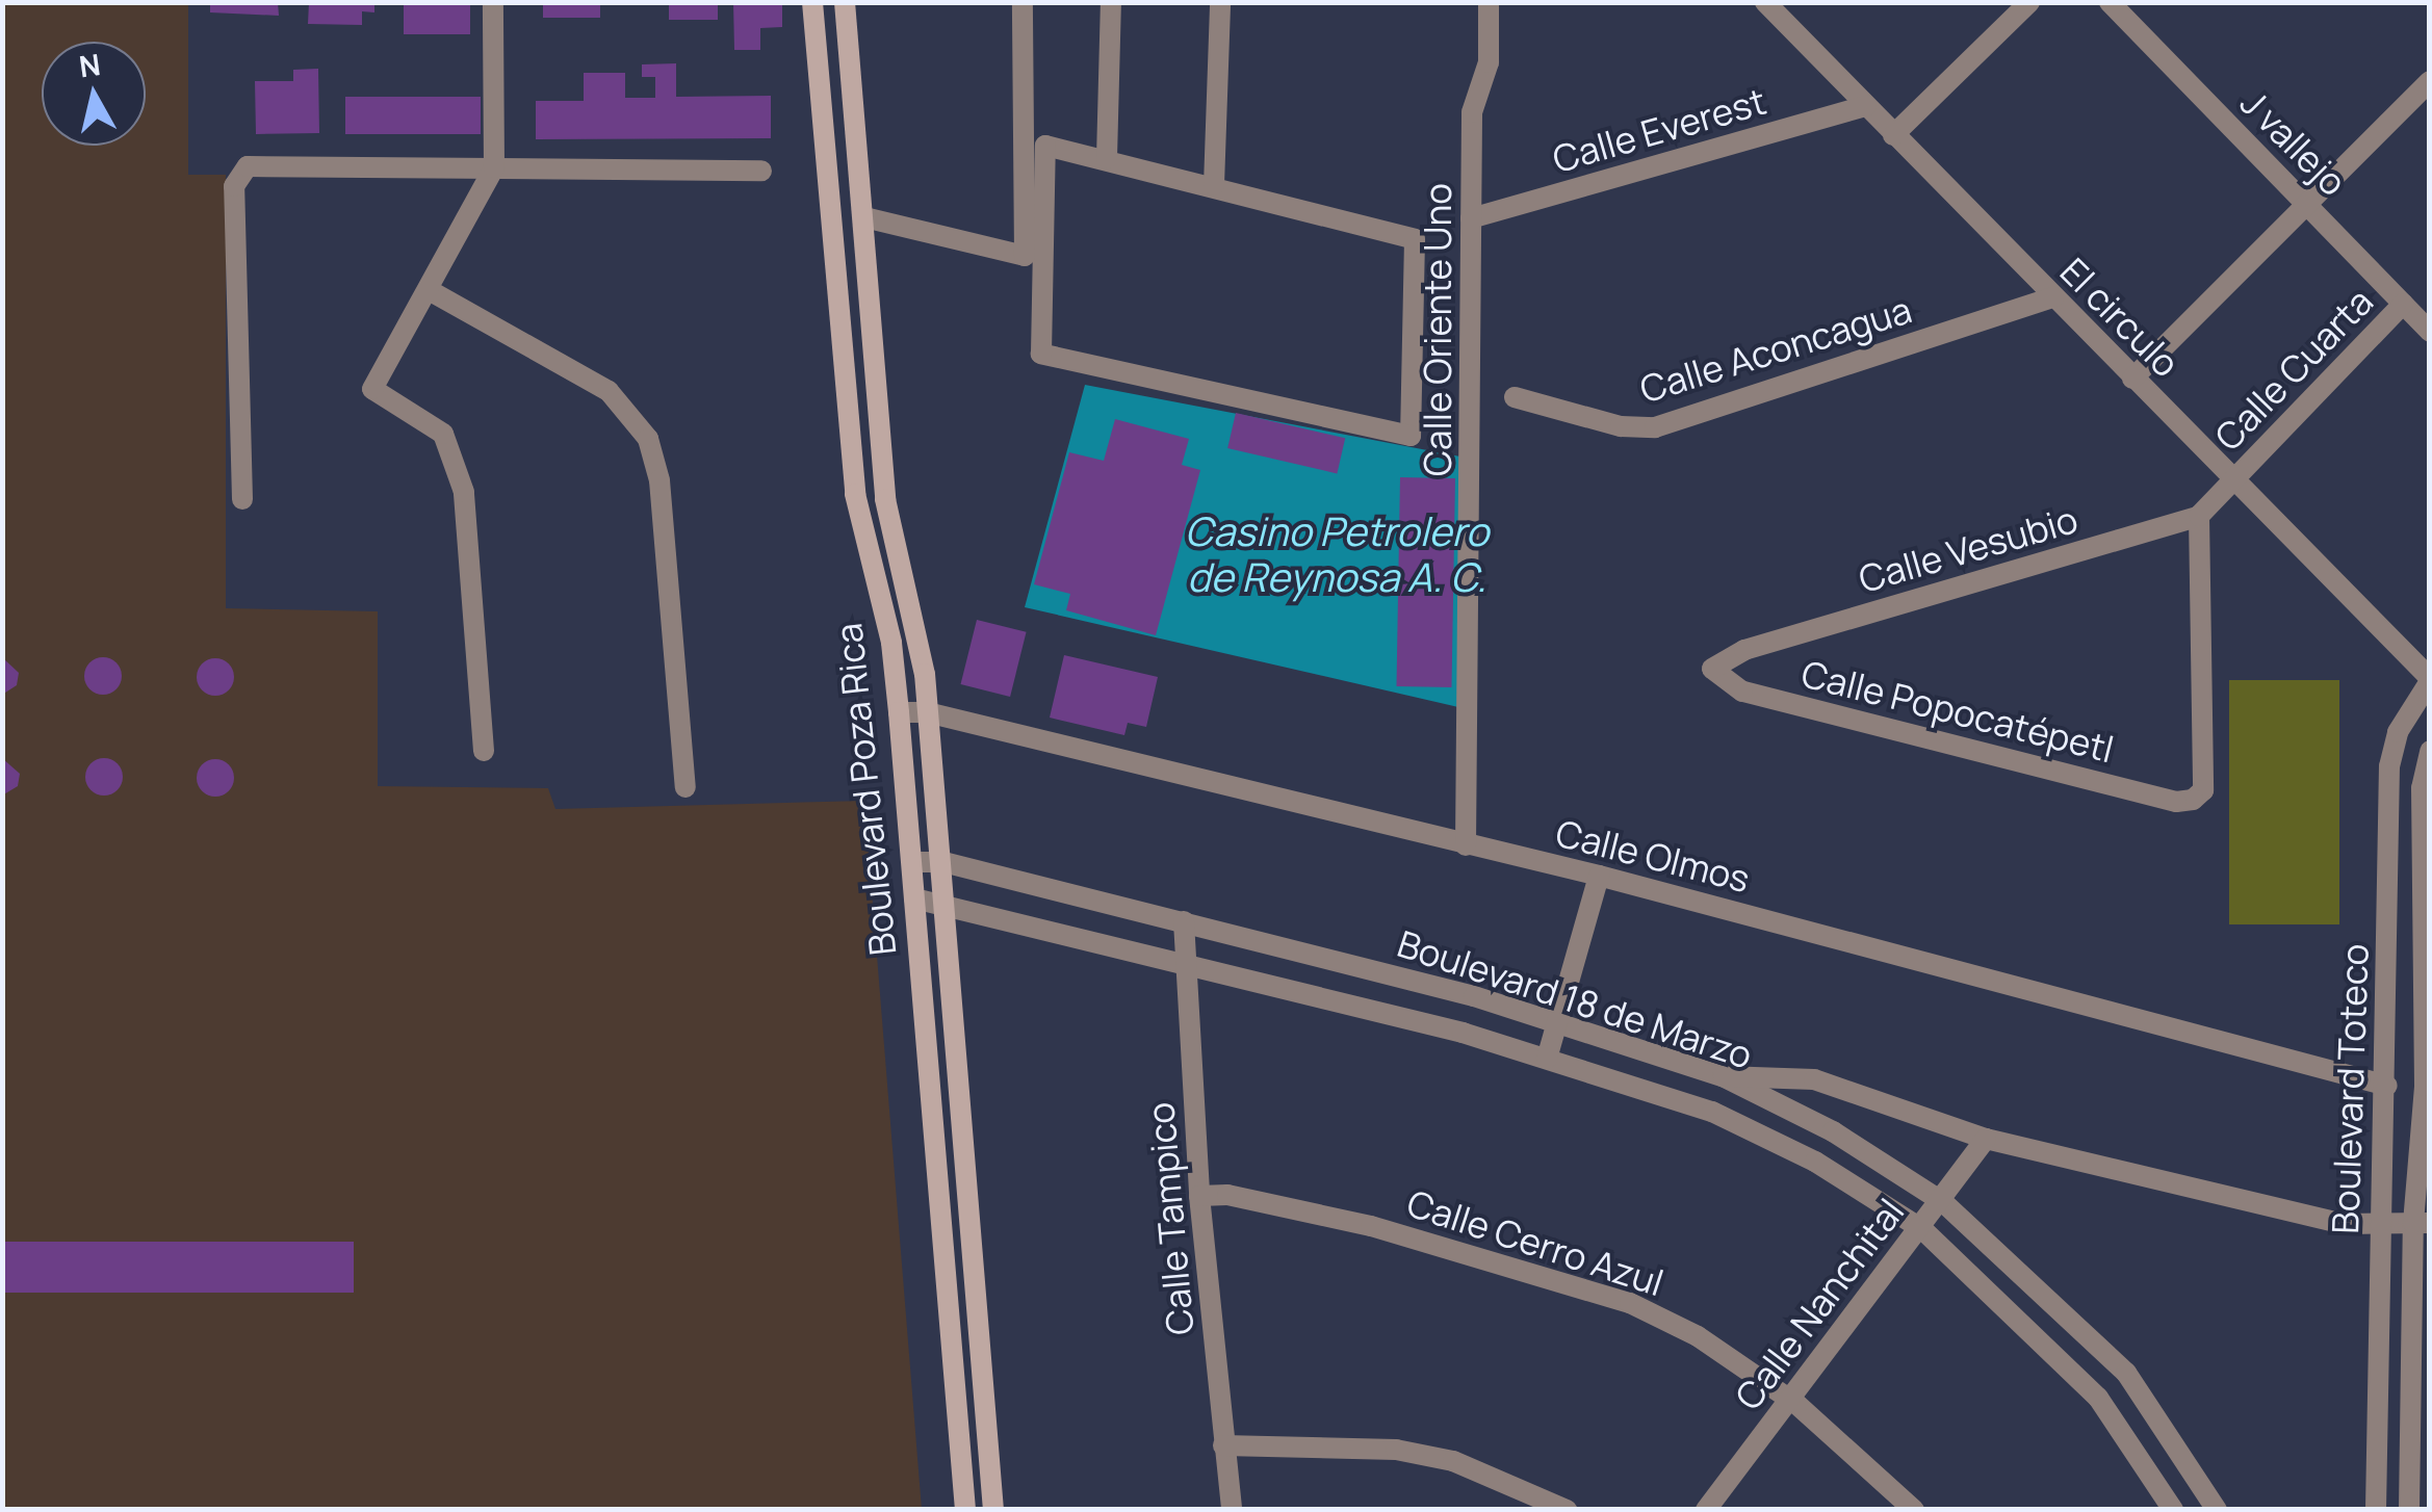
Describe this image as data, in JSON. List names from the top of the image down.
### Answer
{
  "streets": {
    "main road": ["Boulevard Poza Rica"],
    "street": [
      "Calle Everest",
      "J vallejo",
      "El circulo",
      "Calle Oriente Uno",
      "Calle Aconcagua",
      "Calle Cuarta",
      "Calle Vesubio",
      "Calle Popocatépetl",
      "Calle Olmos",
      "Boulevard 18 de Marzo",
      "Boulevard Toteco",
      "Calle Tampico",
      "Calle Cerro Azul",
      "Calle Nanchital"
    ]
  },
  "crossings": [
    ["Calle Everest", "El circulo"],
    ["Calle Everest", "Calle Oriente Uno"],
    ["J vallejo", "Calle Cuarta"],
    ["El circulo", "Calle Aconcagua"],
    ["El circulo", "Calle Cuarta"],
    ["El circulo", "Boulevard Toteco"],
    ["Calle Oriente Uno", "Calle Olmos"],
    ["Calle Vesubio", "Calle Popocatépetl"],
    ["Boulevard Poza Rica", "Calle Olmos"],
    ["Boulevard Poza Rica", "Boulevard 18 de Marzo"],
    ["Calle Olmos", "Boulevard Toteco"],
    ["Boulevard 18 de Marzo", "Calle Tampico"],
    ["Boulevard 18 de Marzo", "Calle Nanchital"],
    ["Calle Tampico", "Calle Cerro Azul"],
    ["Calle Cerro Azul", "Calle Nanchital"]
  ],
  "water": ["Casino Petrolero de Reynosa A. C."],
  "north": "top"
}
